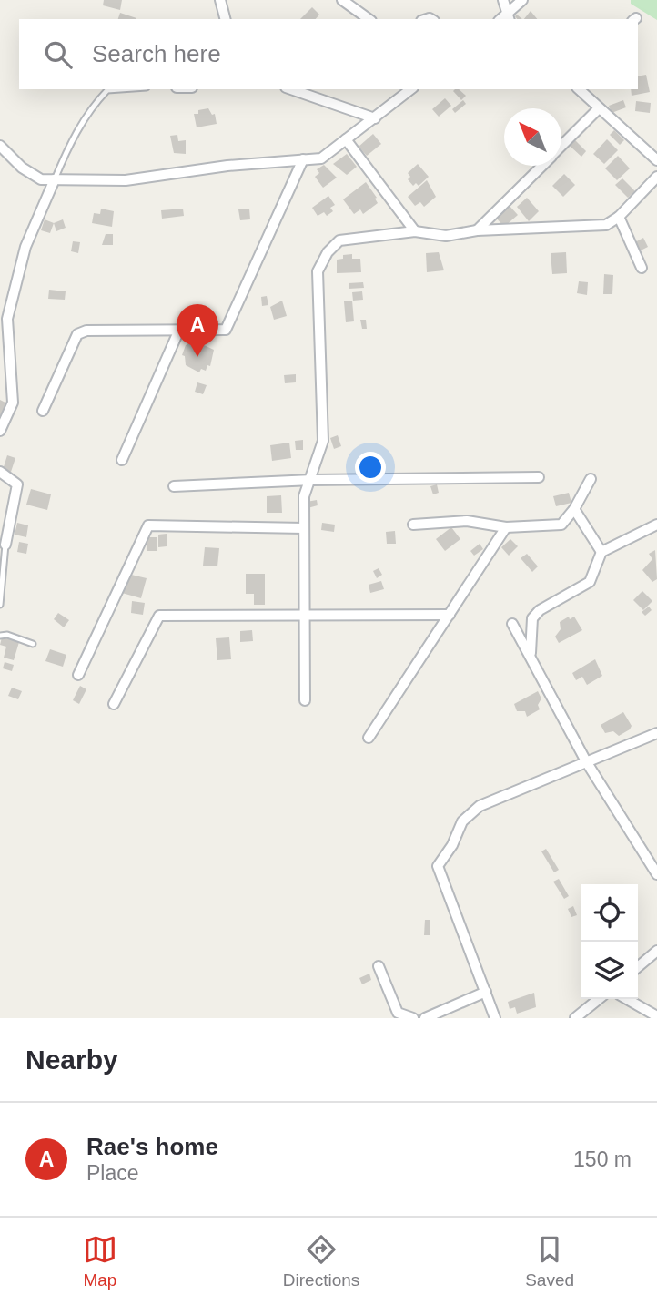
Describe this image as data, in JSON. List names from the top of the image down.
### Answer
{
  "north": "top left",
  "page": {
    "search": "Search here",
    "pins": "A",
    "heading": "Nearby",
    "list": [
      {
        "mark": "A",
        "name": "Rae's home",
        "note": "Place",
        "value": "150 m"
      }
    ],
    "nav": ["Map", "Directions", "Saved"]
  }
}
